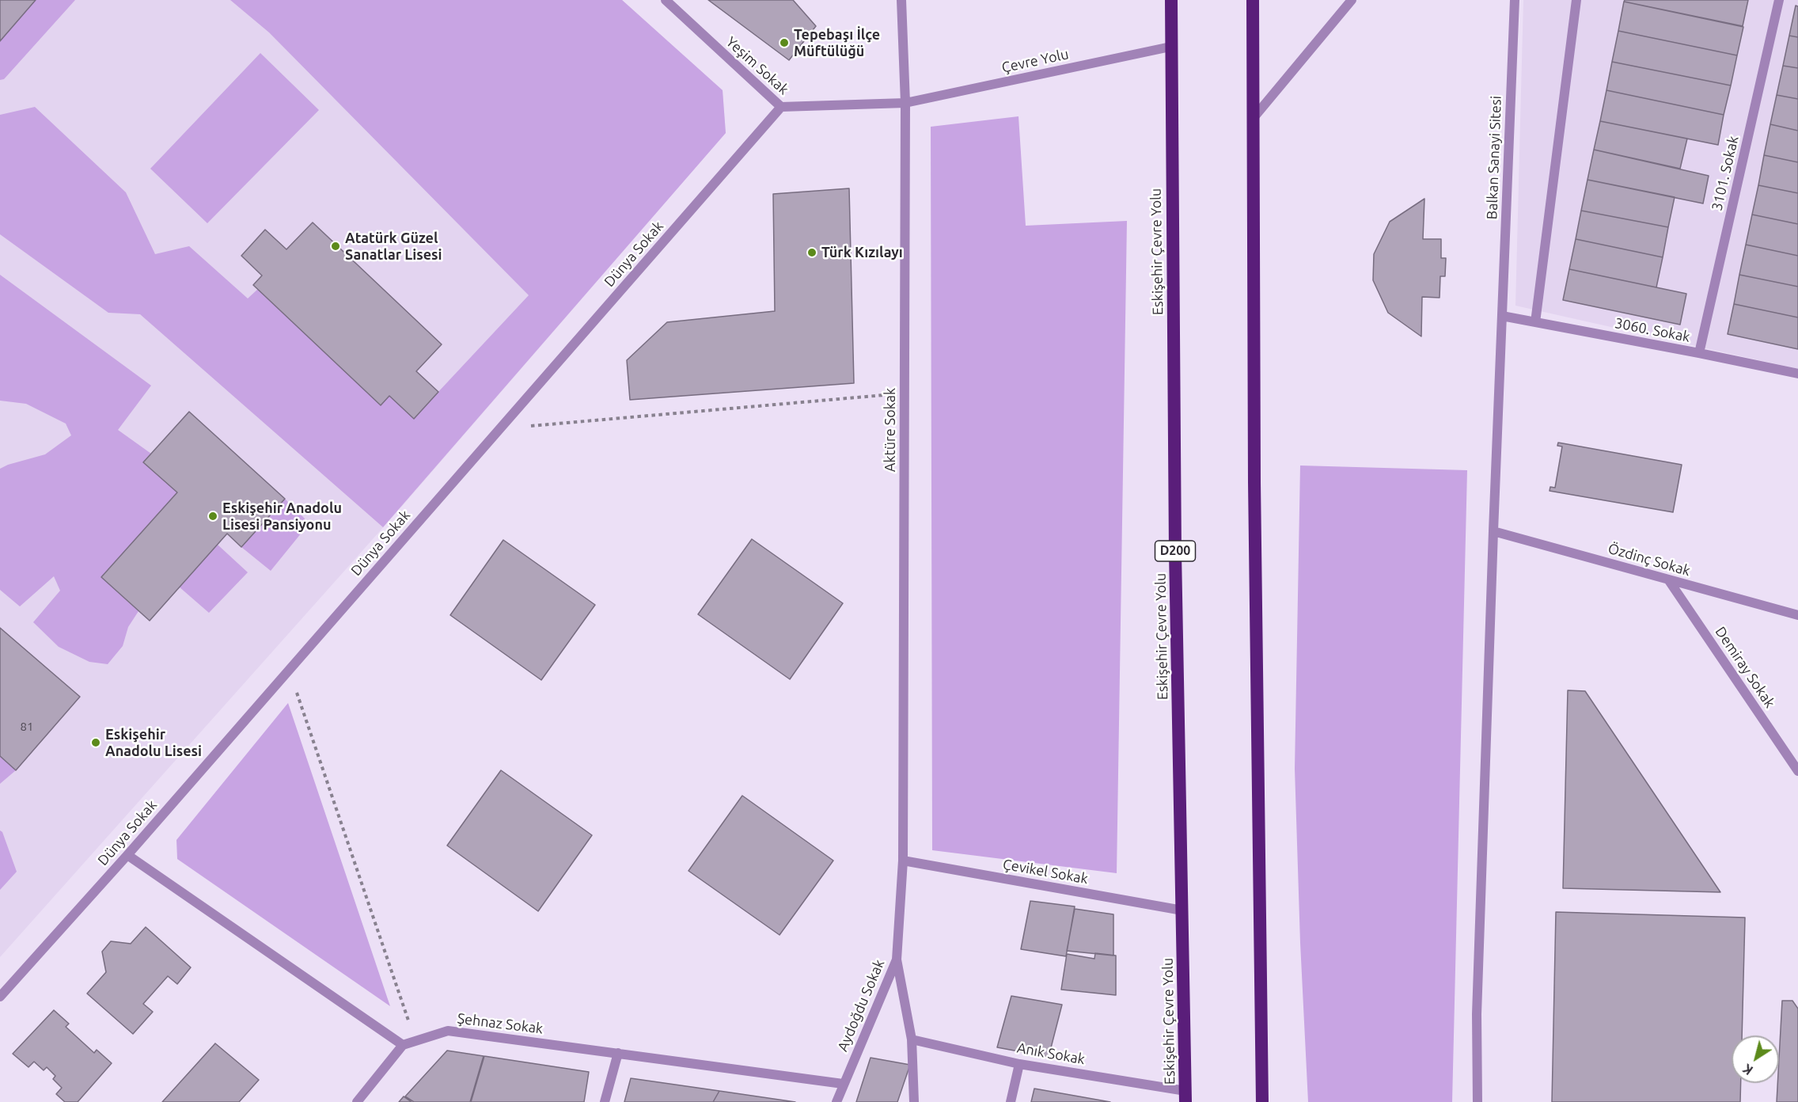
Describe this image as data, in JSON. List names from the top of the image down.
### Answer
{
  "streets": {
    "highway": ["Eskişehir Çevre Yolu", "D200"],
    "street": [
      "Çevre Yolu",
      "Yeşim Sokak",
      "Balkan Sanayi Sitesi",
      "3101. Sokak",
      "Dünya Sokak",
      "3060. Sokak",
      "Aktüre Sokak",
      "Özdinç Sokak",
      "Demiray Sokak",
      "Çevikel Sokak",
      "Aydoğdu Sokak",
      "Şehnaz Sokak",
      "Anık Sokak"
    ]
  },
  "crossings": [
    ["Çevre Yolu", "Yeşim Sokak"],
    ["Çevre Yolu", "Eskişehir Çevre Yolu"],
    ["Çevre Yolu", "Aktüre Sokak"],
    ["Yeşim Sokak", "Dünya Sokak"],
    ["Yeşim Sokak", "Aktüre Sokak"],
    ["Balkan Sanayi Sitesi", "3060. Sokak"],
    ["3101. Sokak", "3060. Sokak"],
    ["Eskişehir Çevre Yolu", "Çevikel Sokak"],
    ["Eskişehir Çevre Yolu", "Anık Sokak"],
    ["Aktüre Sokak", "Çevikel Sokak"],
    ["Aktüre Sokak", "Aydoğdu Sokak"],
    ["Özdinç Sokak", "Demiray Sokak"],
    ["Çevikel Sokak", "Aydoğdu Sokak"],
    ["Aydoğdu Sokak", "Şehnaz Sokak"]
  ],
  "places": [
    "Tepebaşı İlçe Müftülüğü",
    "Atatürk Güzel Sanatlar Lisesi",
    "Türk Kızılayı",
    "Eskişehir Anadolu Lisesi Pansiyonu",
    "Eskişehir Anadolu Lisesi"
  ],
  "house_numbers": ["81"],
  "north": "bottom left"
}
